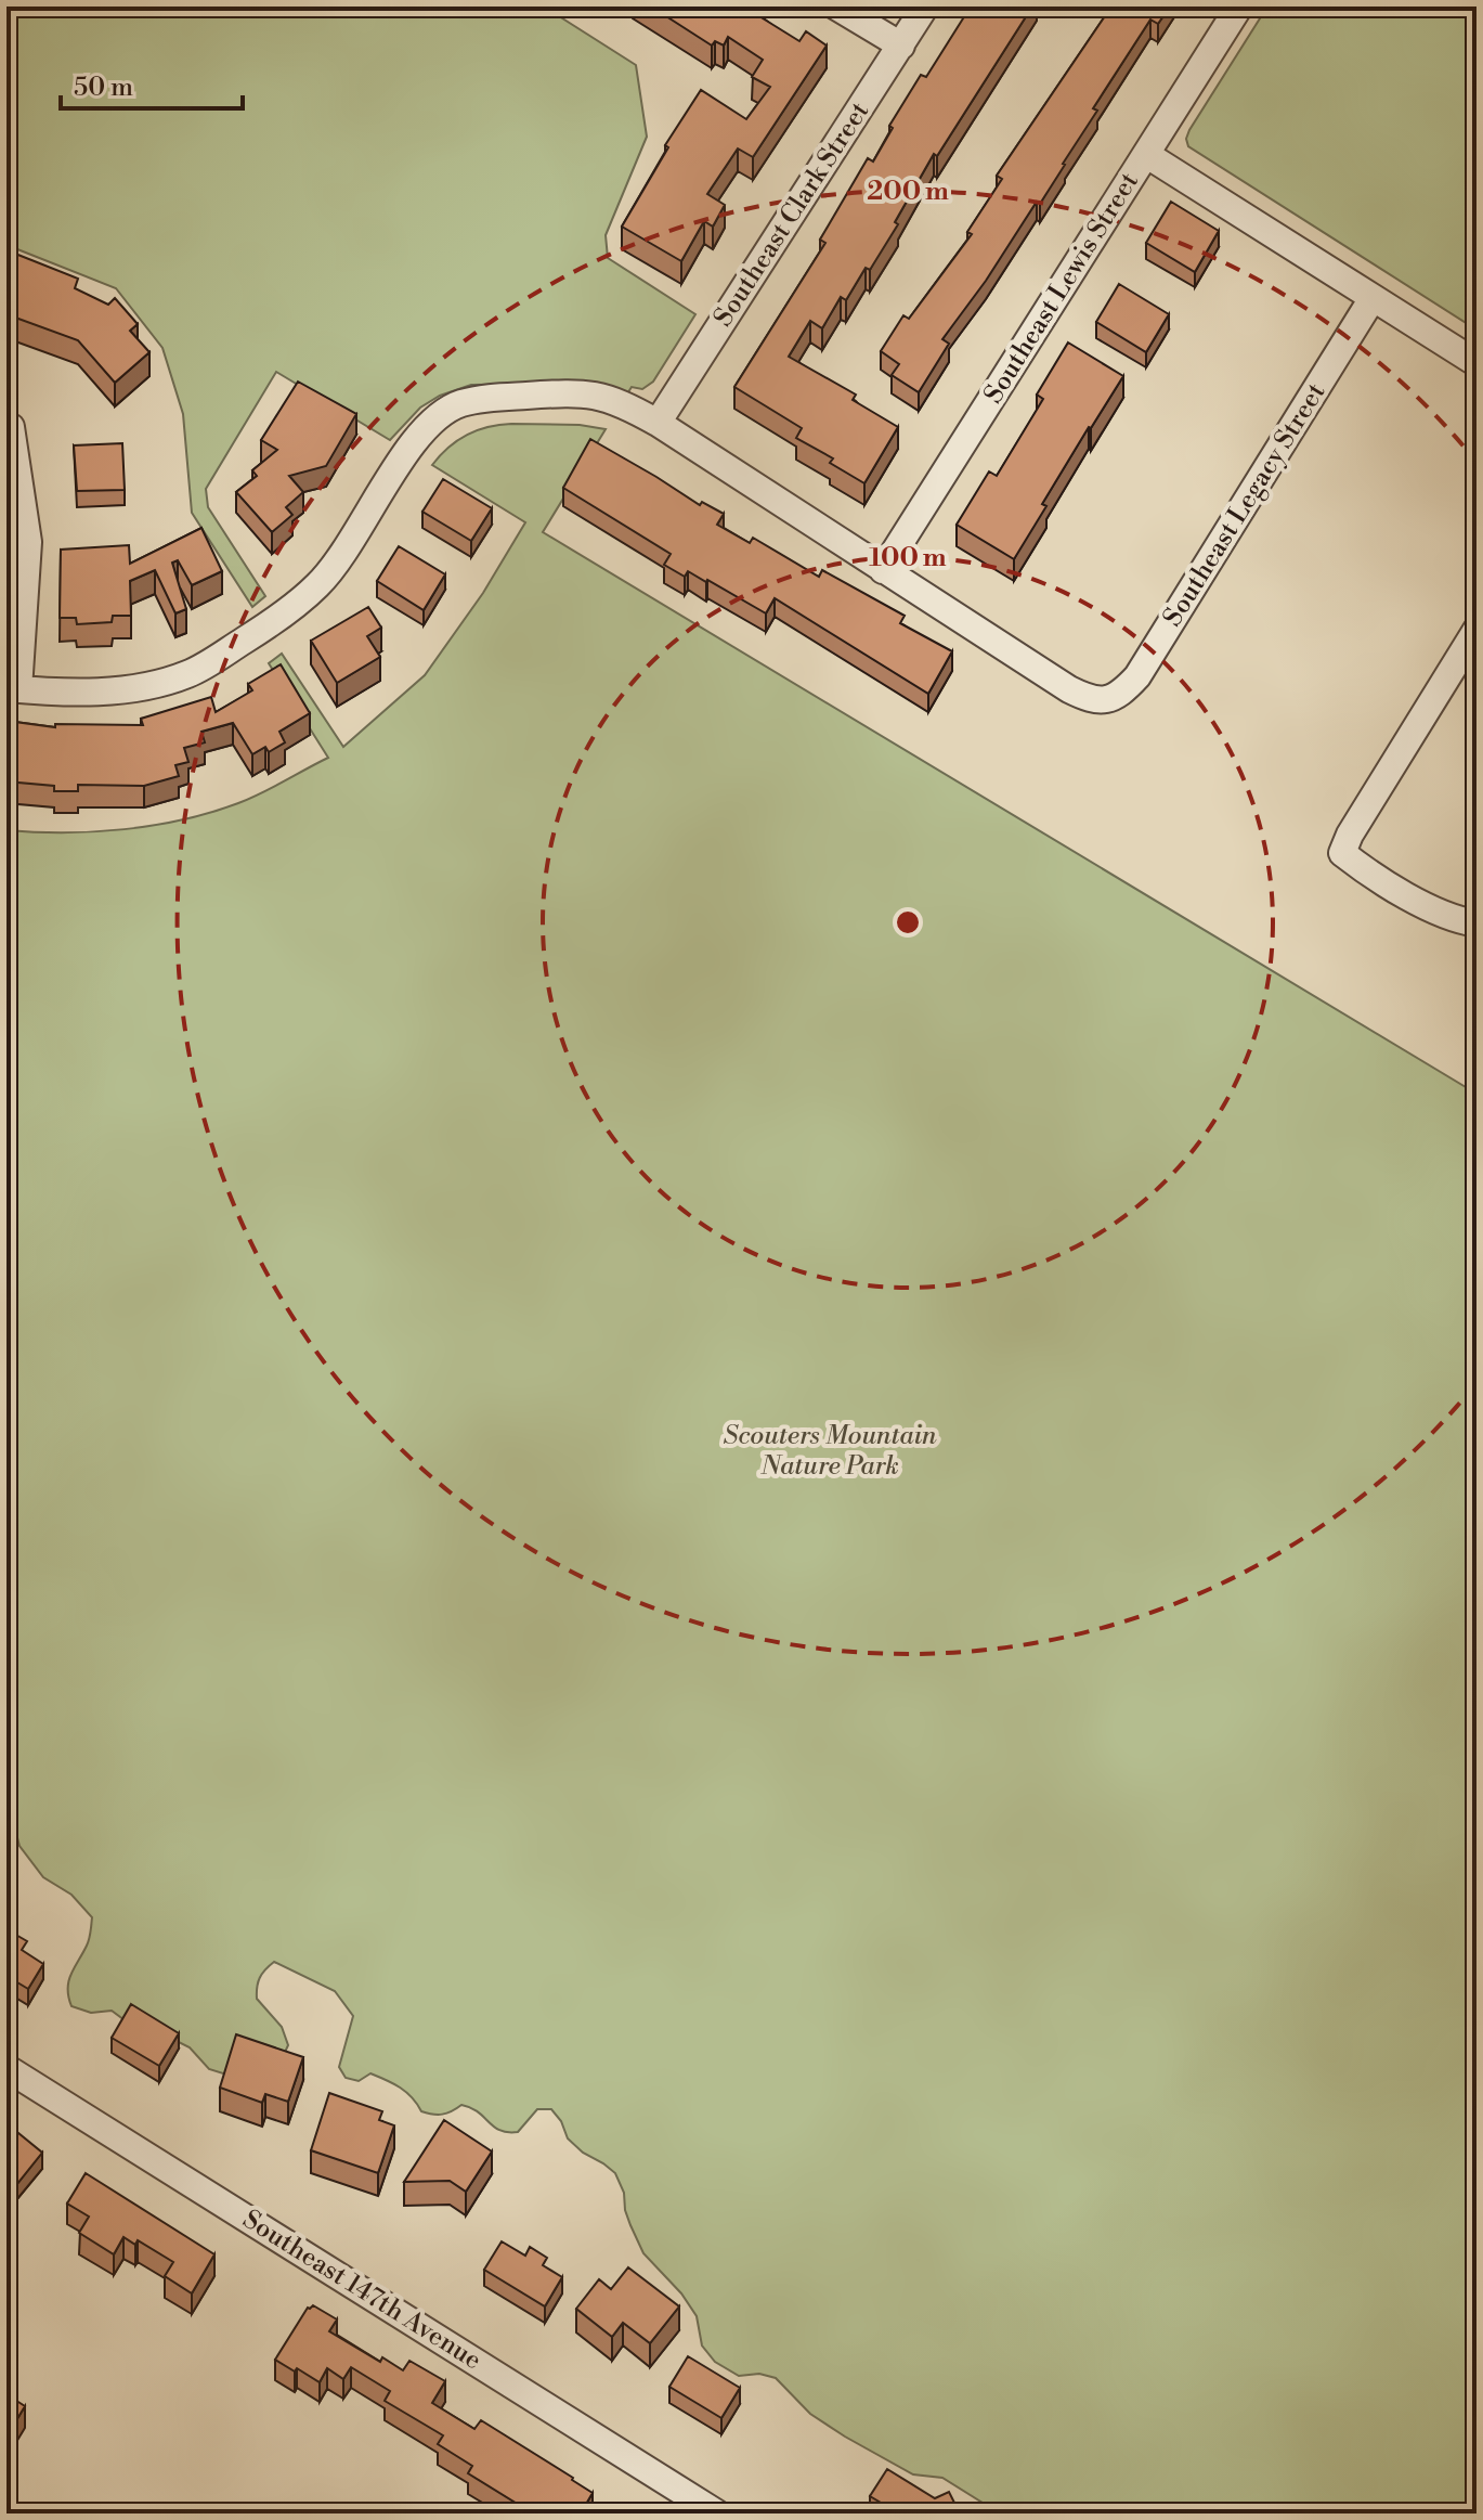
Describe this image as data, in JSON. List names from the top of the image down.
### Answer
{
  "streets": {
    "street": [
      "Southeast Clark Street",
      "Southeast Lewis Street",
      "Southeast Legacy Street",
      "Southeast 147th Avenue"
    ]
  },
  "crossings": [
    ["Southeast Lewis Street", "Southeast Legacy Street"]
  ],
  "parks": ["Scouters Mountain Nature Park"],
  "scale_bar": "50 m",
  "rings": ["200 m", "100 m"]
}
